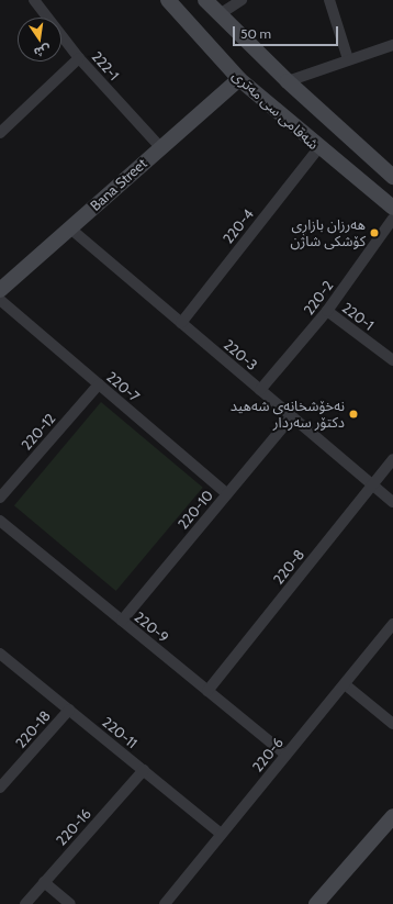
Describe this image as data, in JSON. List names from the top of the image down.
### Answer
{
  "streets": {
    "main road": ["شەقامی سی مەتری", "Bana Street"],
    "street": [
      "222-1",
      "220-4",
      "220-2",
      "220-1",
      "220-3",
      "220-7",
      "220-12",
      "220-10",
      "220-8",
      "220-9",
      "220-18",
      "220-11",
      "220-6",
      "220-16"
    ]
  },
  "crossings": [
    ["222-1", "Bana Street"],
    ["شەقامی سی مەتری", "Bana Street"],
    ["شەقامی سی مەتری", "220-4"],
    ["Bana Street", "220-3"],
    ["220-4", "220-3"],
    ["220-2", "220-1"],
    ["220-2", "220-3"],
    ["220-3", "220-10"],
    ["220-3", "220-8"],
    ["220-7", "220-12"],
    ["220-7", "220-10"],
    ["220-10", "220-9"],
    ["220-8", "220-9"],
    ["220-9", "220-6"],
    ["220-18", "220-11"],
    ["220-11", "220-6"],
    ["220-11", "220-16"]
  ],
  "places": ["ھەرزان بازاڕی كۆشكی شاژن", "نەخۆشخانەی شەهید دکتۆر سەردار"],
  "scale_bar": "50 m",
  "north": "bottom"
}
